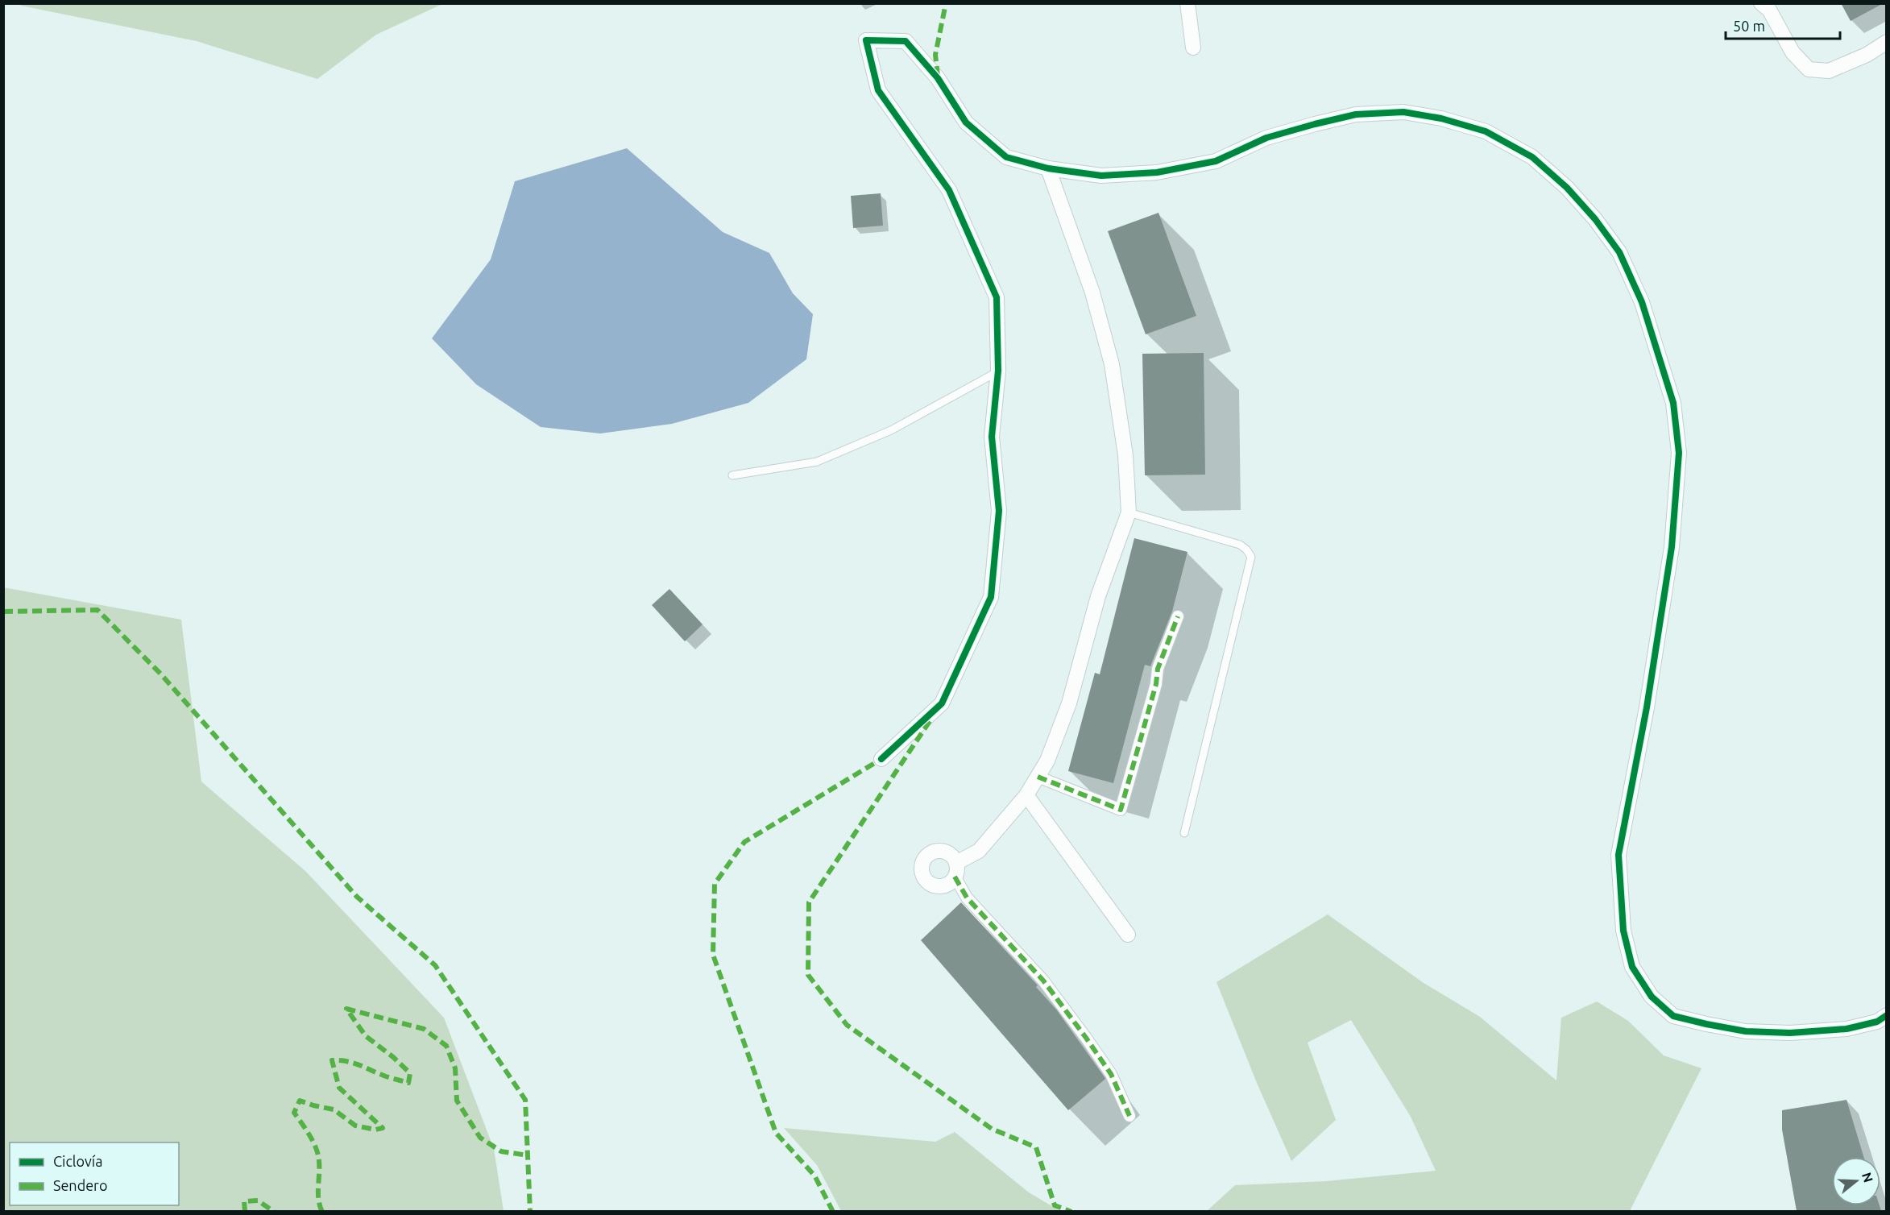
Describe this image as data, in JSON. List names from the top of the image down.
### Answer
{
  "legend": ["Ciclovía", "Sendero"],
  "scale_bar": "50 m",
  "north": "right"
}
